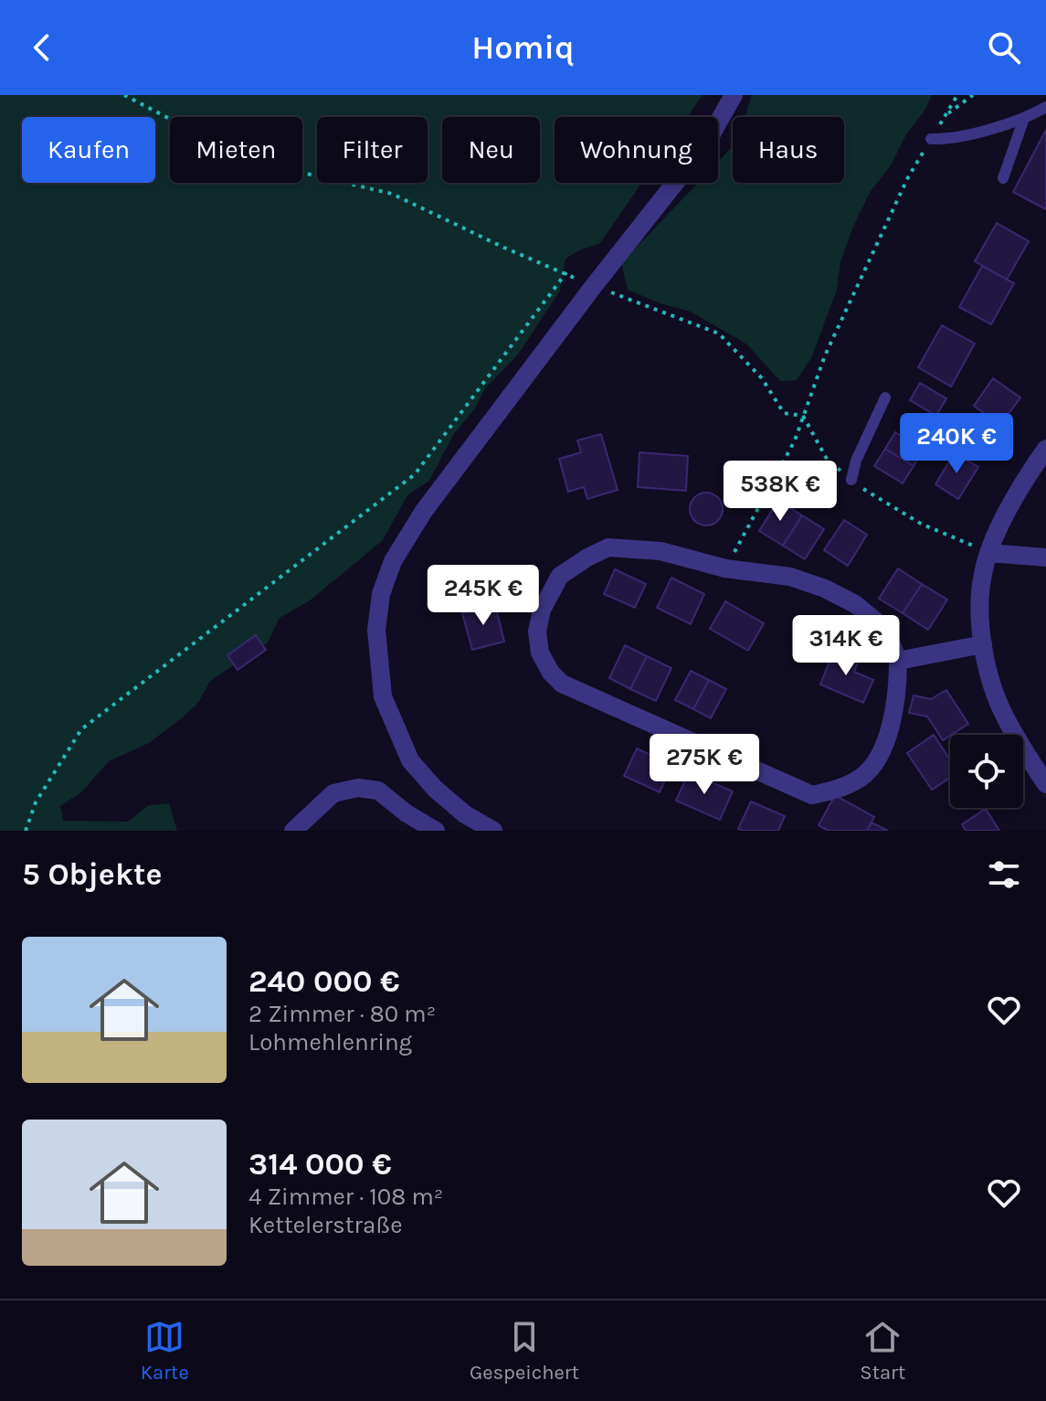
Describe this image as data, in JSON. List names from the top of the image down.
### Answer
{
  "page": {
    "header": "Homiq",
    "chip": [
      "Kaufen",
      "Mieten",
      "Filter",
      "Neu",
      "Wohnung",
      "Haus"
    ],
    "price": [
      "240K €",
      "538K €",
      "245K €",
      "314K €",
      "275K €"
    ],
    "heading": "5 Objekte",
    "list": [
      {
        "name": "240 000 €",
        "note": "2 Zimmer · 80 m² · Lohmehlenring"
      },
      {
        "name": "314 000 €",
        "note": "4 Zimmer · 108 m² · Kettelerstraße"
      }
    ],
    "tabs": ["Karte", "Gespeichert", "Start"]
  }
}
